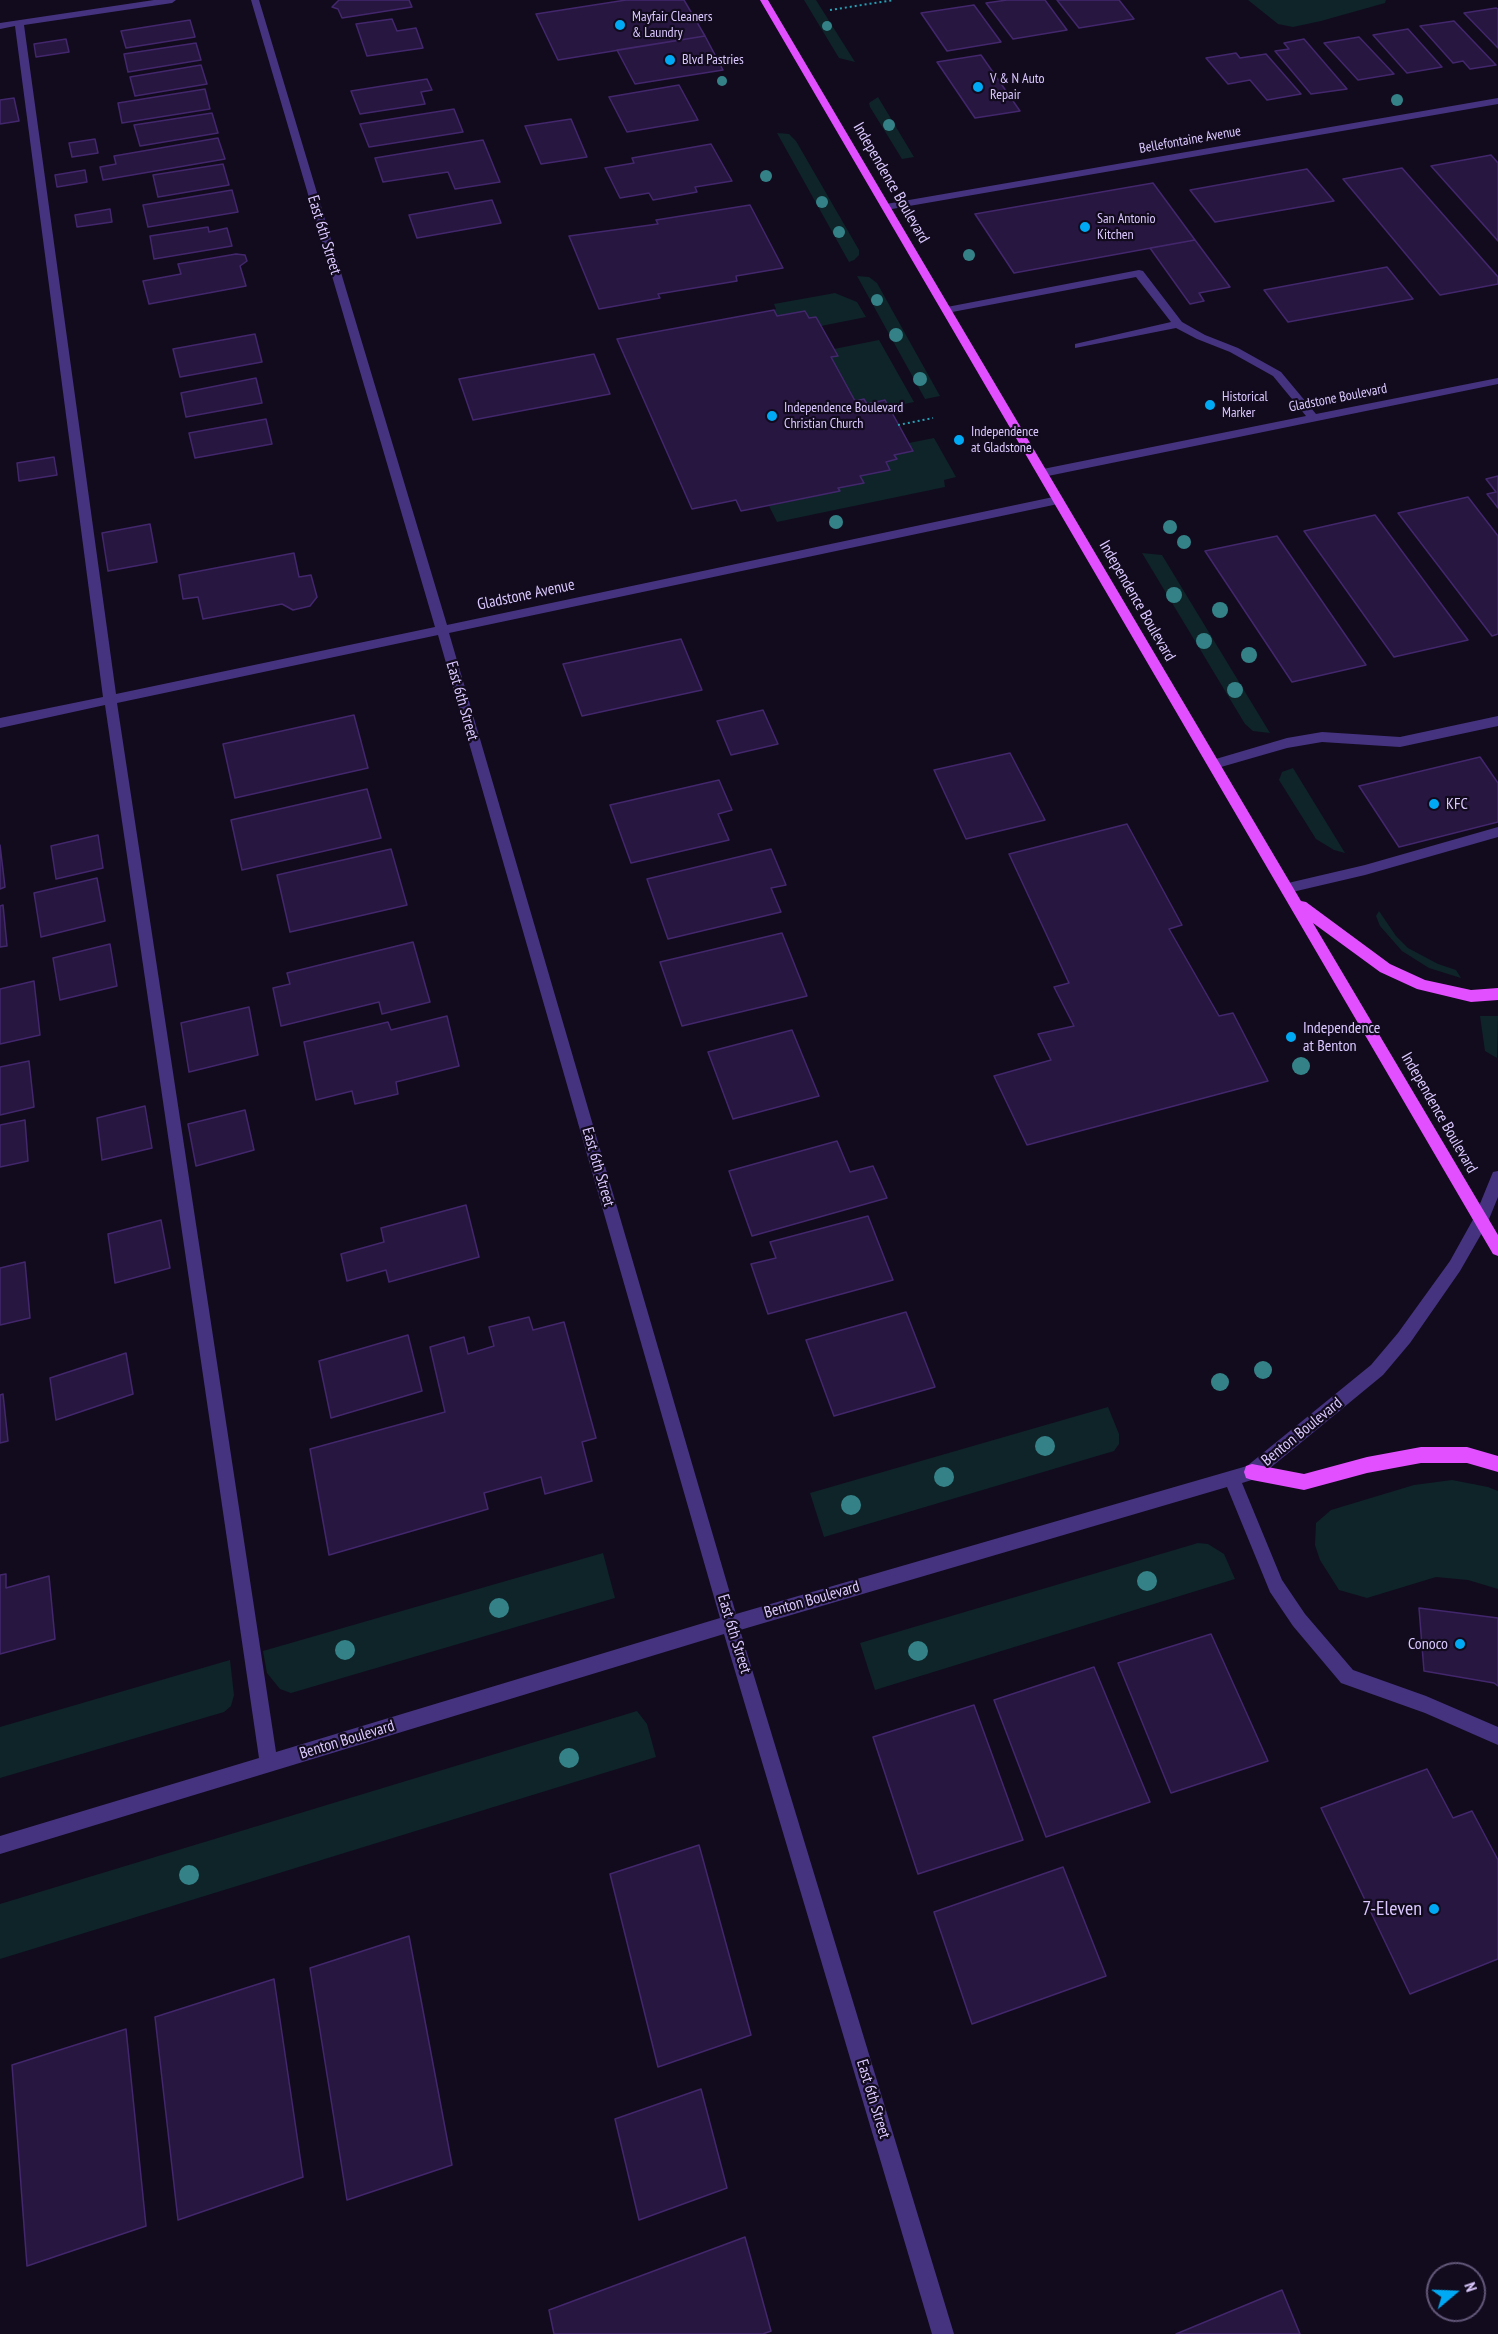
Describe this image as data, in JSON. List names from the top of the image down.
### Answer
{
  "streets": {
    "main road": ["Independence Boulevard"],
    "street": [
      "Bellefontaine Avenue",
      "East 6th Street",
      "Gladstone Boulevard",
      "Gladstone Avenue",
      "Benton Boulevard"
    ]
  },
  "crossings": [
    ["Bellefontaine Avenue", "Independence Boulevard"],
    ["Independence Boulevard", "Gladstone Boulevard"],
    ["Independence Boulevard", "Gladstone Avenue"],
    ["Independence Boulevard", "Benton Boulevard"],
    ["East 6th Street", "Gladstone Avenue"],
    ["East 6th Street", "Benton Boulevard"]
  ],
  "places": [
    "Mayfair Cleaners & Laundry",
    "Blvd Pastries",
    "V & N Auto Repair",
    "San Antonio Kitchen",
    "Historical Marker",
    "Independence Boulevard Christian Church",
    "Independence at Gladstone",
    "KFC",
    "Independence at Benton",
    "Conoco",
    "7-Eleven"
  ],
  "north": "right"
}
